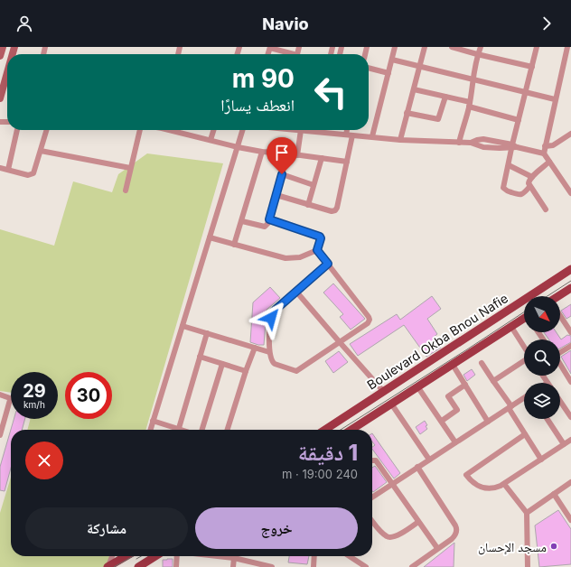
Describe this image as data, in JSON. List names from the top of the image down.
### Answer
{
  "streets": {
    "main road": ["Boulevard Okba Bnou Nafie"]
  },
  "places": ["مسجد الإحسان"],
  "north": "bottom right",
  "page": {
    "header": "Navio",
    "turn": ["90 m", "انعطف يسارًا"],
    "speed": "29 km/h",
    "limit": "30",
    "heading": ["1 دقيقة", "240 m · 19:00"],
    "buttons": ["خروج", "مشاركة"]
  }
}
